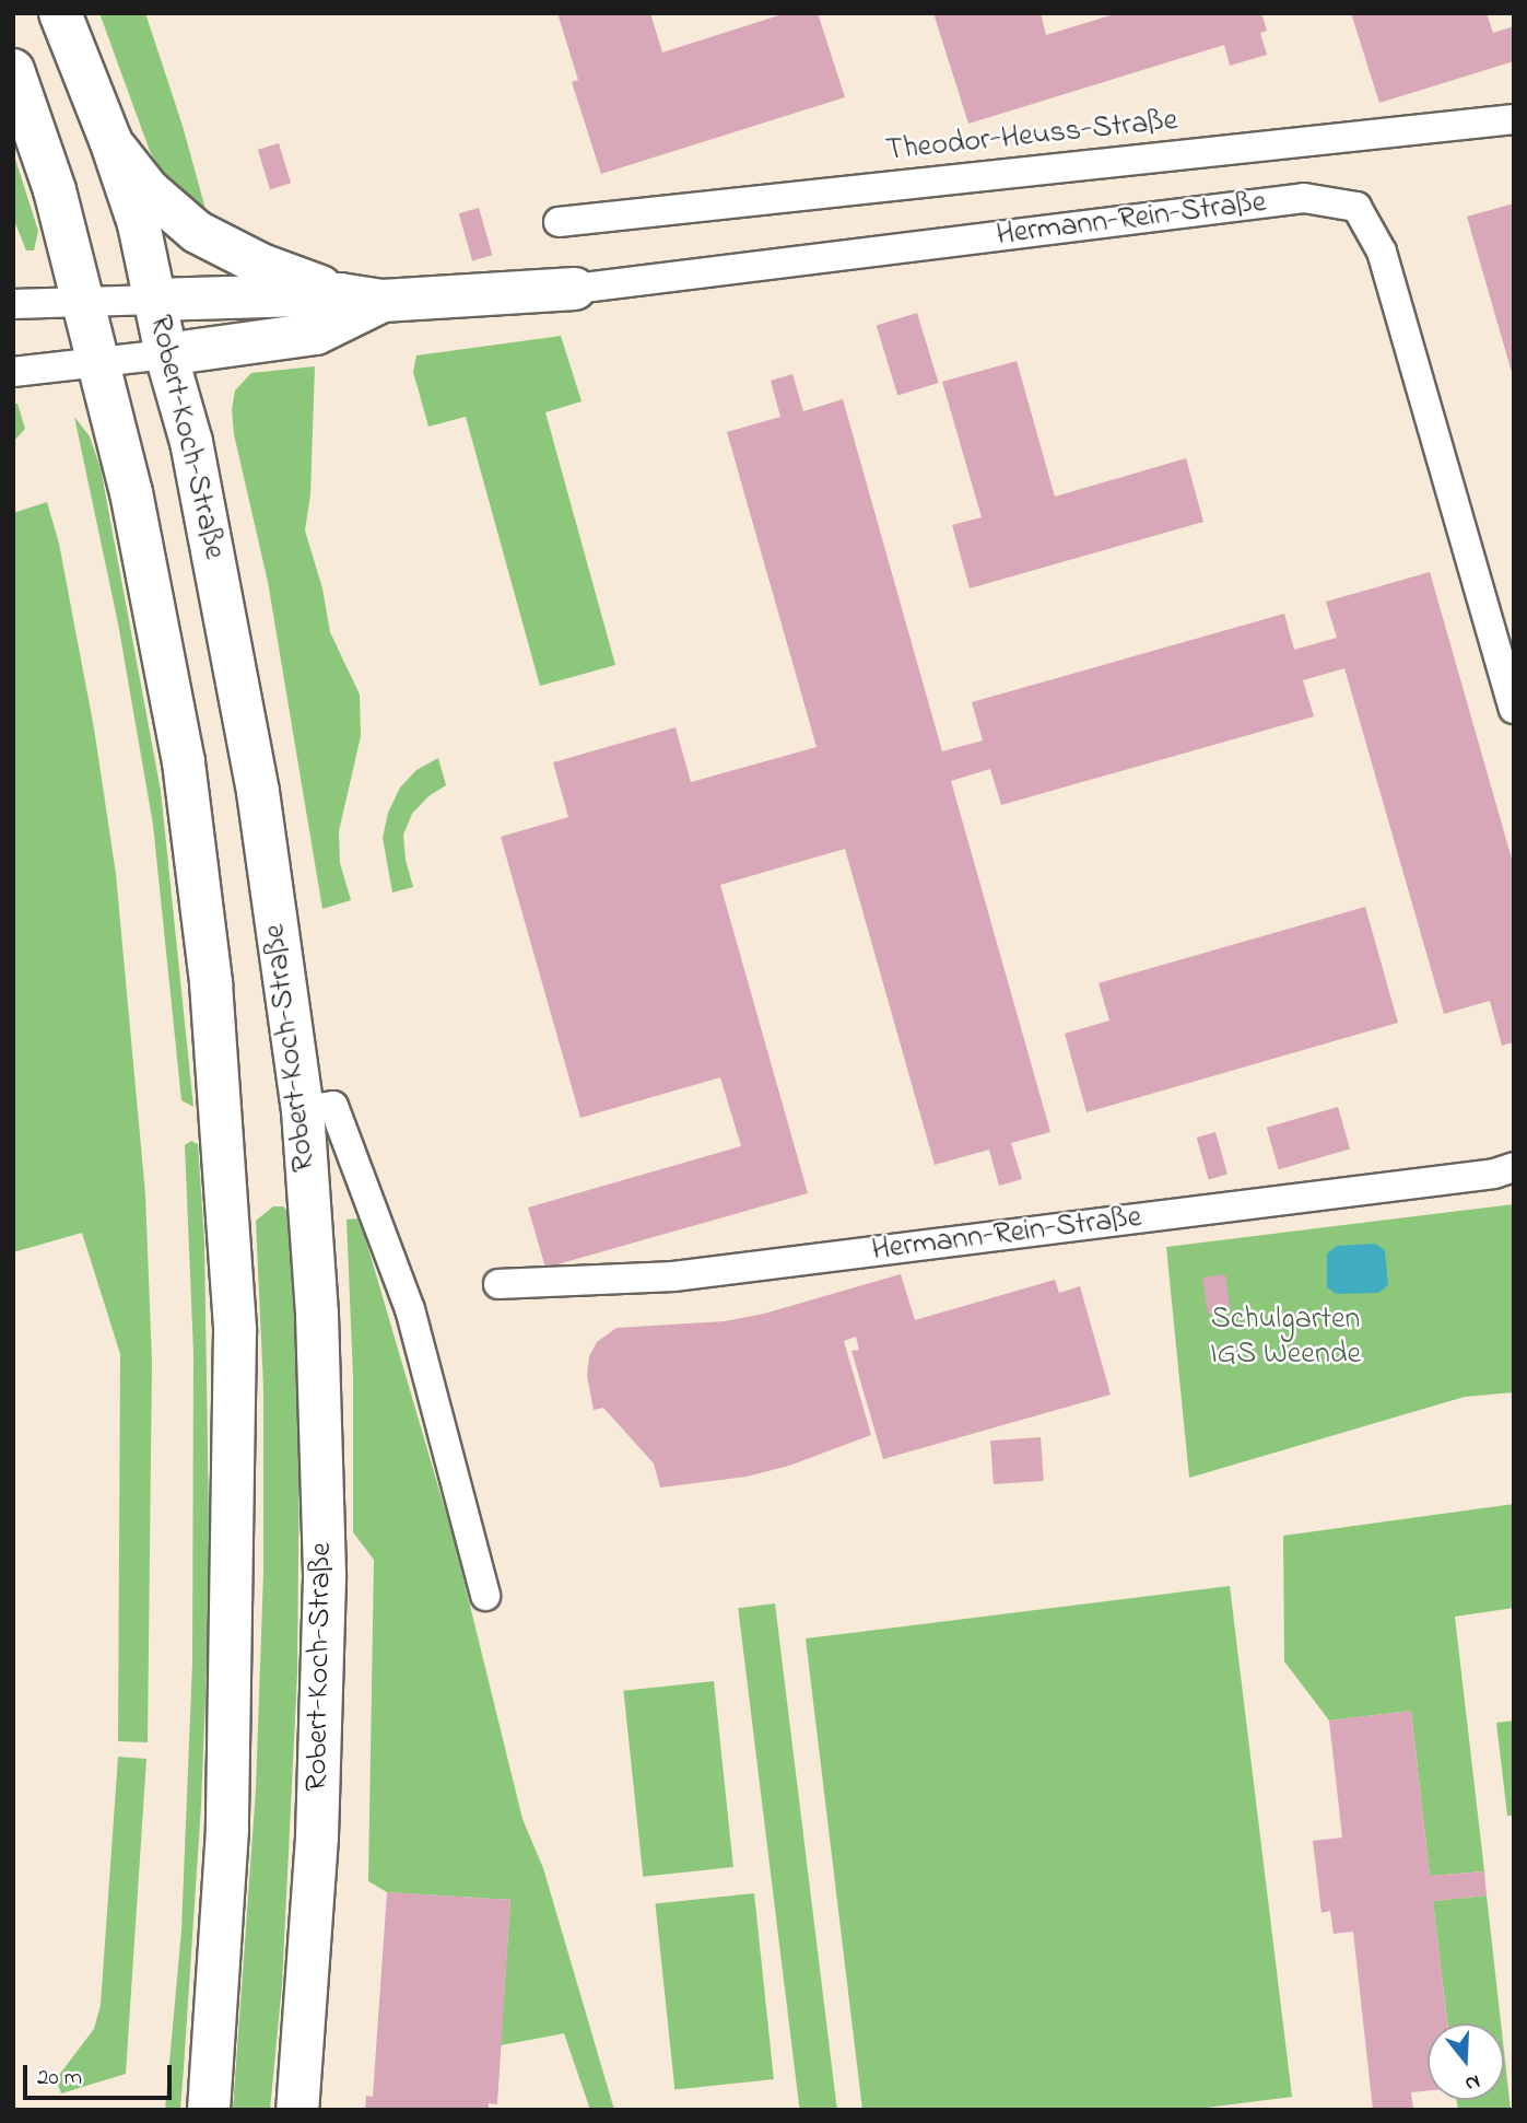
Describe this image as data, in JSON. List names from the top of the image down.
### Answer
{
  "streets": {
    "street": ["Hermann-Rein-Straße", "Robert-Koch-Straße"],
    "lane": ["Theodor-Heuss-Straße"]
  },
  "crossings": [
    ["Hermann-Rein-Straße", "Robert-Koch-Straße"]
  ],
  "parks": ["Schulgarten IGS Weende"],
  "scale_bar": "20 m",
  "north": "bottom"
}
